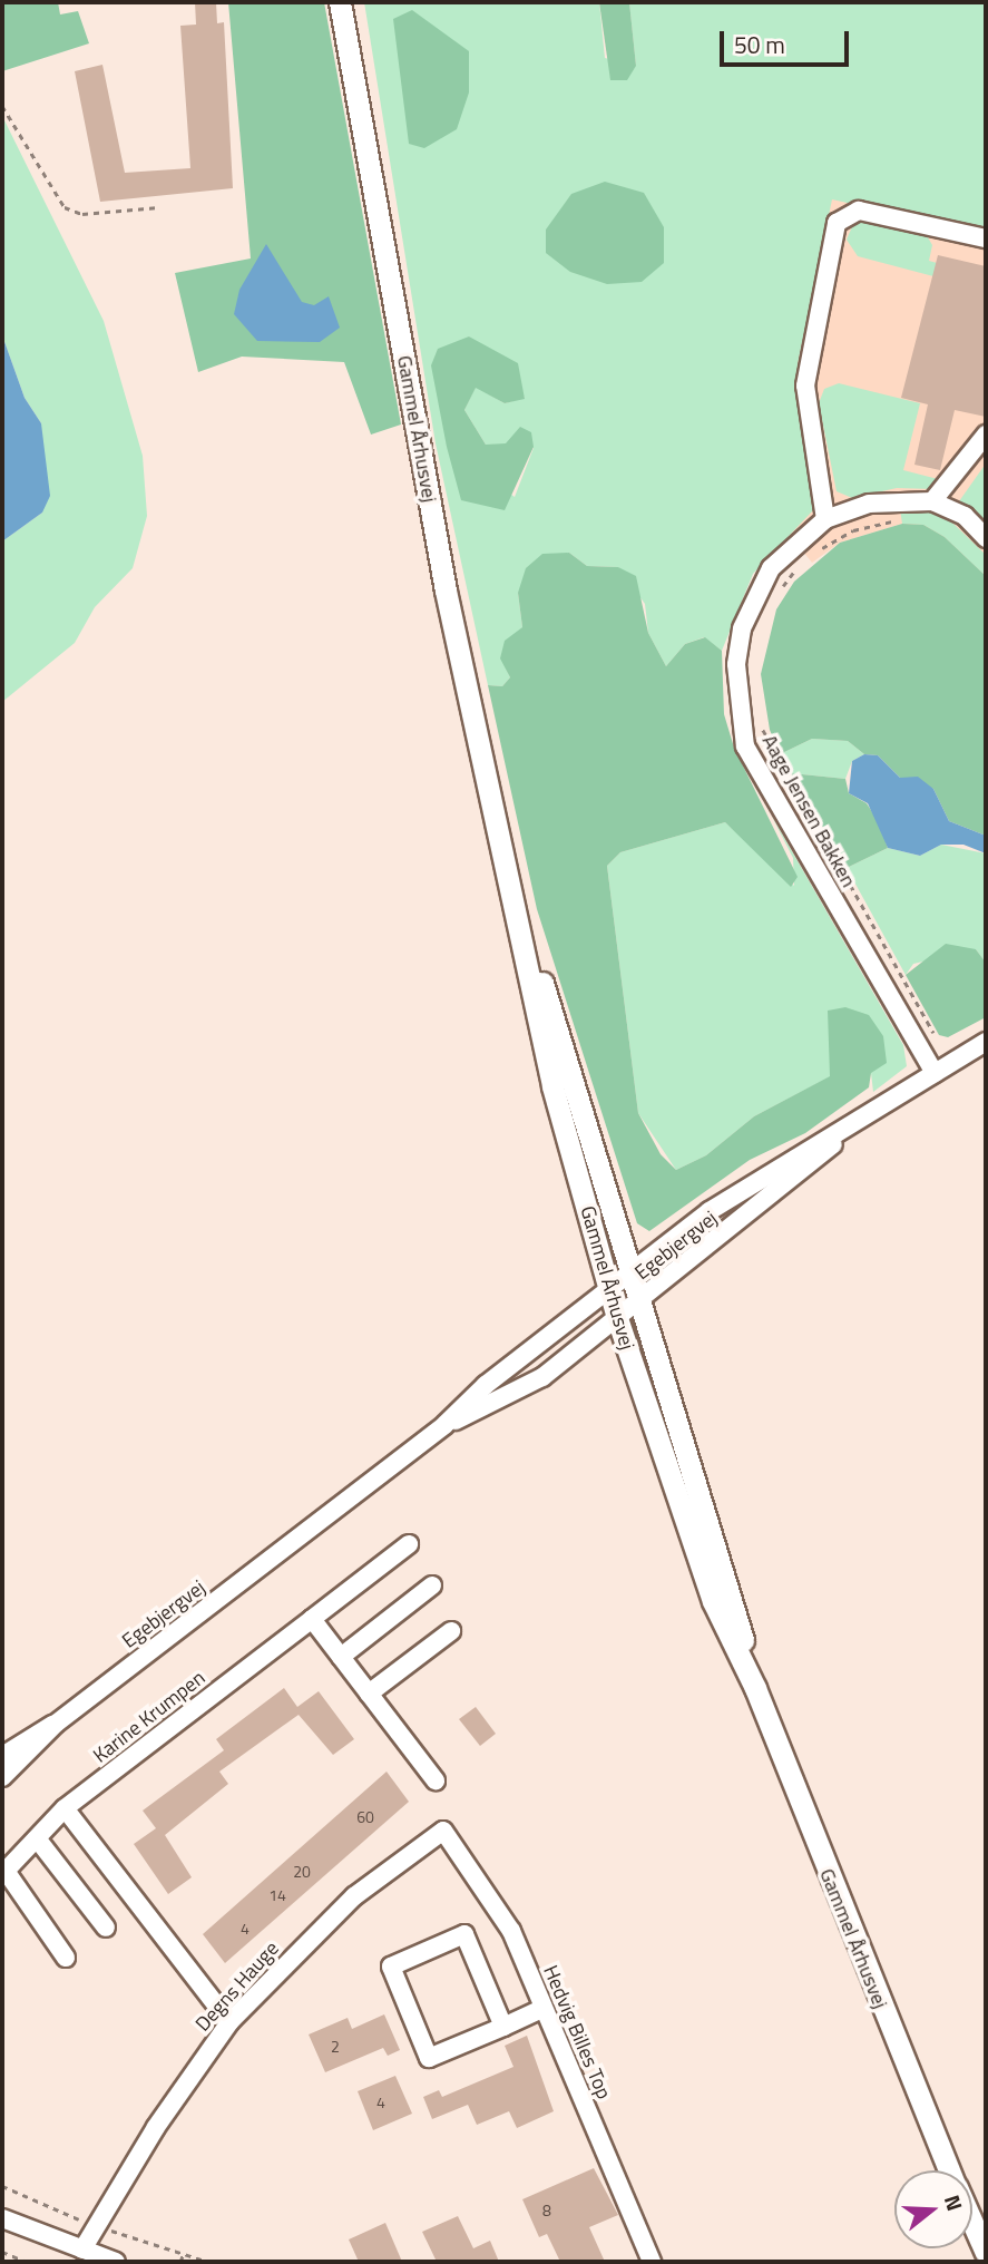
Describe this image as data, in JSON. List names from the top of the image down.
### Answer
{
  "streets": {
    "main road": ["Gammel Århusvej"],
    "street": [
      "Aage Jensen Bakken",
      "Egebjergvej",
      "Karine Krumpen",
      "Degns Hauge",
      "Hedvig Billes Top"
    ]
  },
  "crossings": [
    ["Gammel Århusvej", "Egebjergvej"],
    ["Aage Jensen Bakken", "Egebjergvej"],
    ["Degns Hauge", "Hedvig Billes Top"]
  ],
  "house_numbers": [
    "60",
    "20",
    "14",
    "4",
    "2",
    "4",
    "8"
  ],
  "scale_bar": "50 m",
  "north": "right"
}
